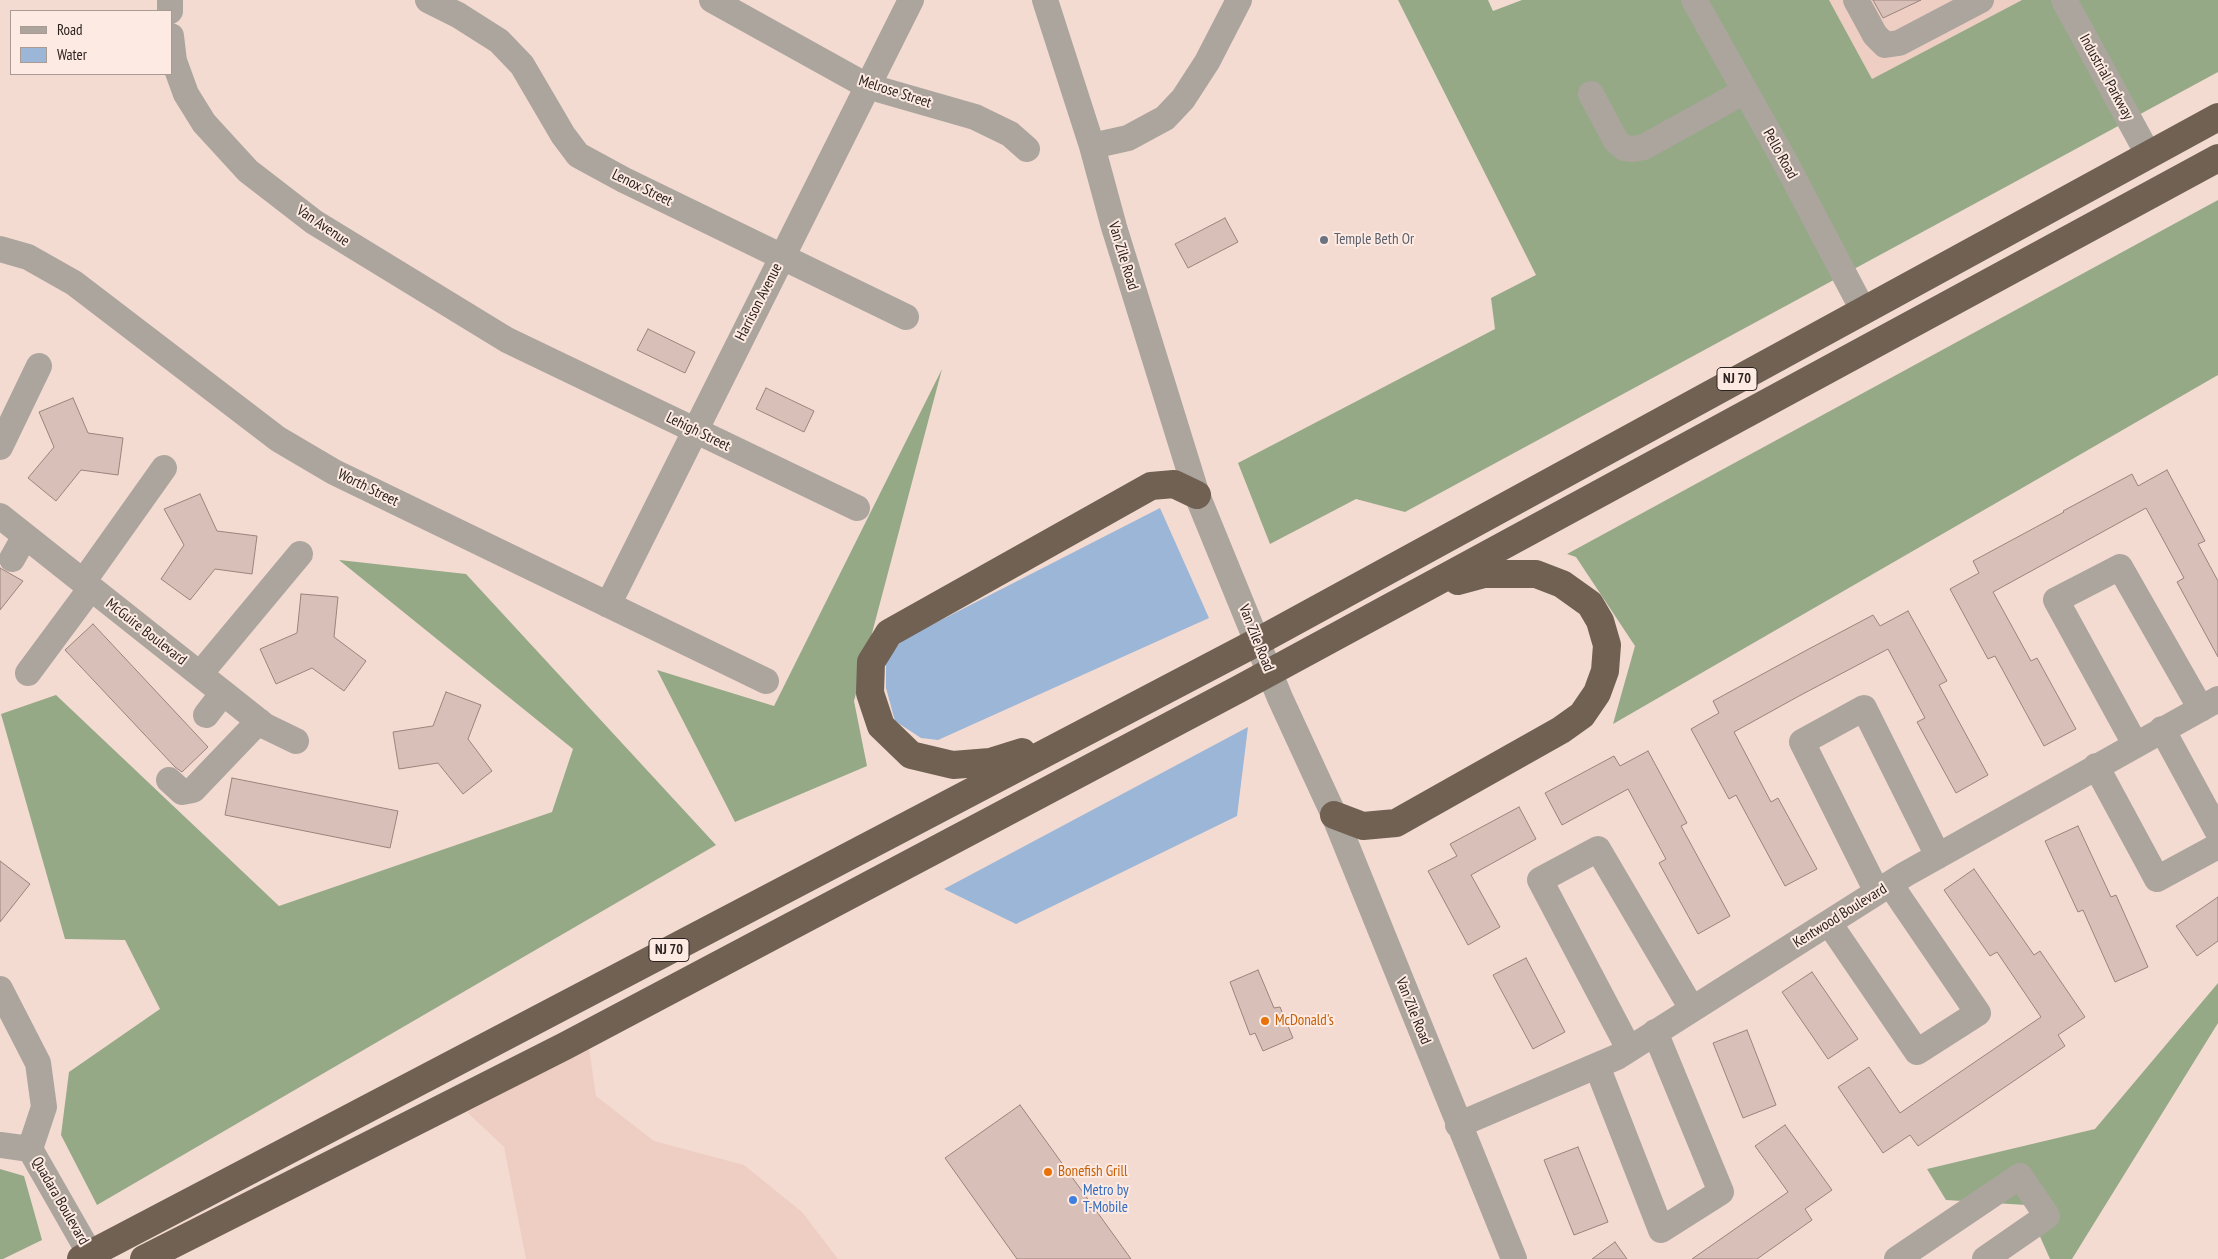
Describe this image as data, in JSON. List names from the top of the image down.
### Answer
{
  "streets": {
    "highway": ["NJ 70"],
    "street": [
      "Industrial Parkway",
      "Melrose Street",
      "Pello Road",
      "Lenox Street",
      "Van Avenue",
      "Van Zile Road",
      "Harrison Avenue",
      "Lehigh Street",
      "Worth Street",
      "McGuire Boulevard",
      "Kentwood Boulevard",
      "Quadara Boulevard"
    ]
  },
  "crossings": [
    ["Industrial Parkway", "NJ 70"],
    ["Melrose Street", "Harrison Avenue"],
    ["Pello Road", "NJ 70"],
    ["Lenox Street", "Harrison Avenue"],
    ["Van Avenue", "Lehigh Street"],
    ["Van Zile Road", "NJ 70"],
    ["Van Zile Road", "Kentwood Boulevard"],
    ["Harrison Avenue", "Lehigh Street"],
    ["Harrison Avenue", "Worth Street"],
    ["NJ 70", "Quadara Boulevard"]
  ],
  "places": [
    "Temple Beth Or",
    "McDonald's",
    "Bonefish Grill",
    "Metro by T-Mobile"
  ],
  "legend": ["Road", "Water"]
}
